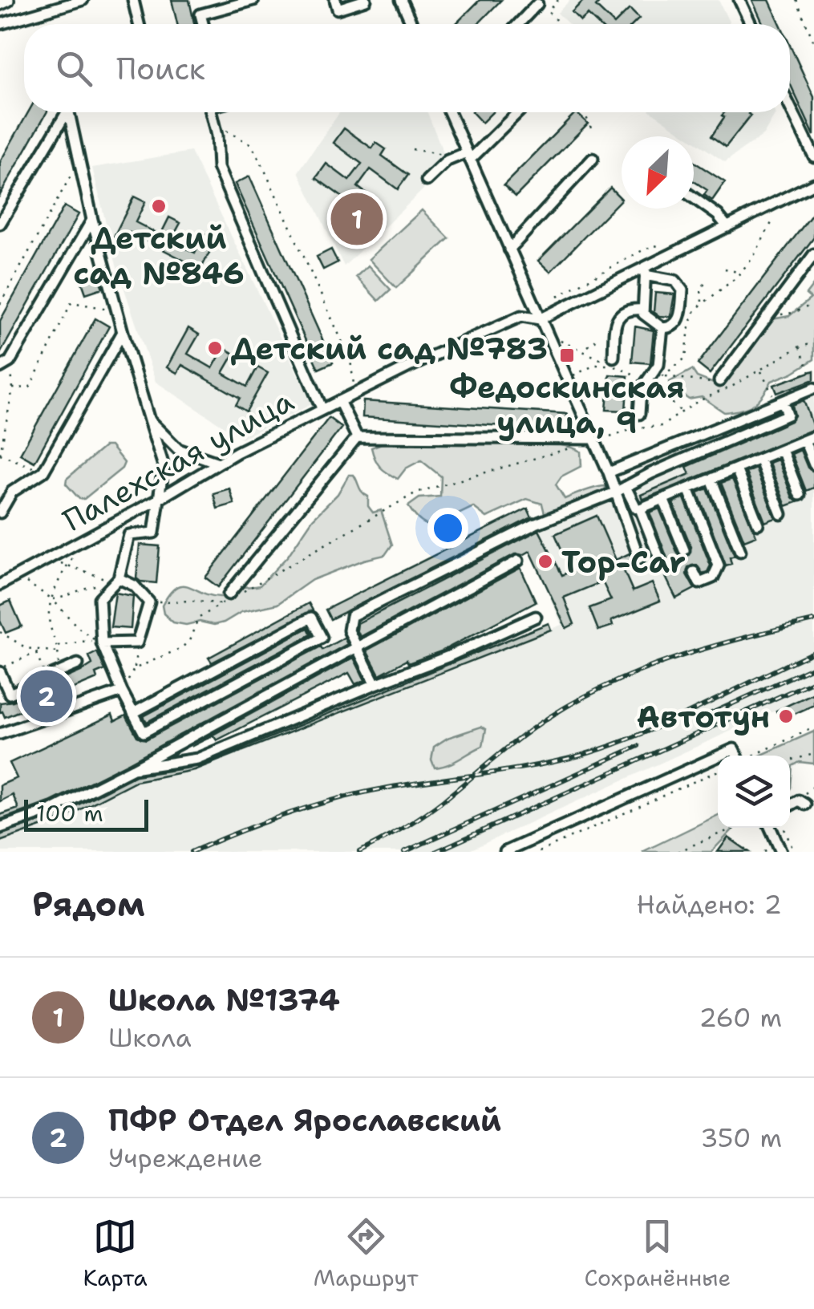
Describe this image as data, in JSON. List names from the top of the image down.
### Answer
{
  "streets": {
    "street": ["Палехская улица"]
  },
  "places": {
    "other": [
      "Детский сад №846",
      "Детский сад №783",
      "Top-Car",
      "Автотун"
    ],
    "transit": ["Федоскинская улица, 9"]
  },
  "scale_bar": "100 m",
  "north": "bottom left",
  "page": {
    "search": "Поиск",
    "pins": ["1", "2"],
    "scale": "100 m",
    "heading": ["Рядом", "Найдено: 2"],
    "list": [
      {
        "mark": "1",
        "name": "Школа №1374",
        "note": "Школа",
        "value": "260 m"
      },
      {
        "mark": "2",
        "name": "ПФР Отдел Ярославский",
        "note": "Учреждение",
        "value": "350 m"
      }
    ],
    "nav": ["Карта", "Маршрут", "Сохранённые"]
  }
}
